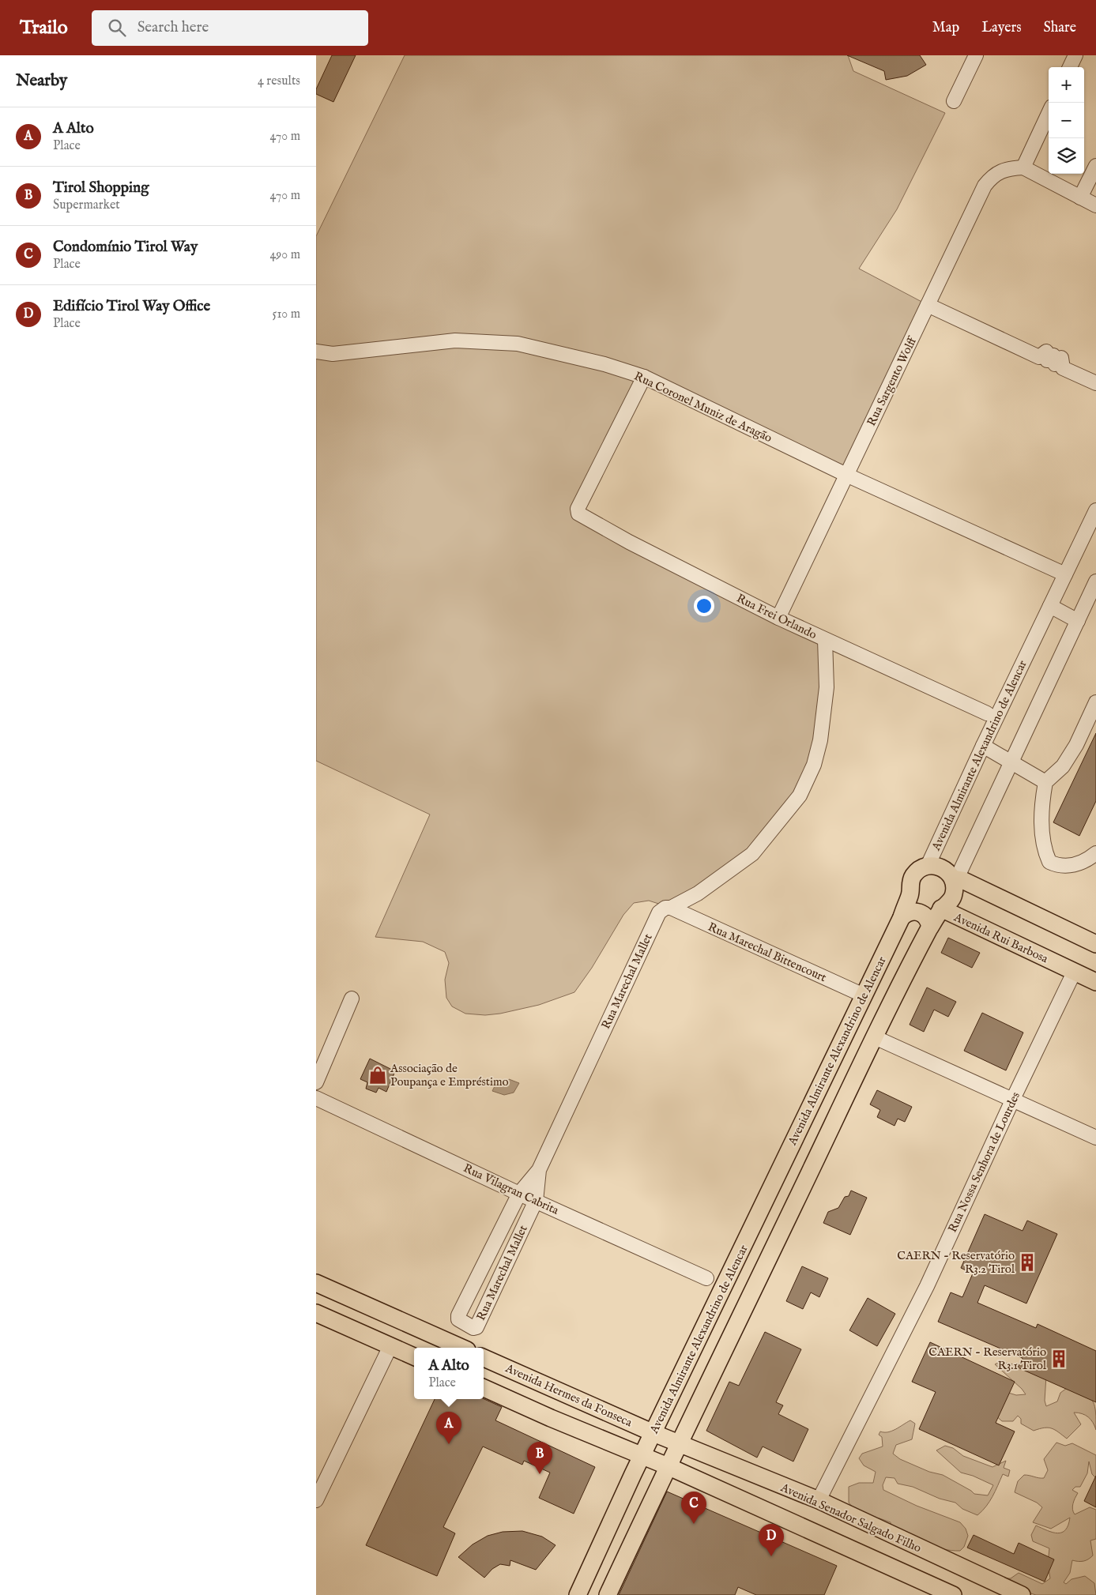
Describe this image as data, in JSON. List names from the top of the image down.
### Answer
{
  "streets": {
    "main road": [
      "Avenida Almirante Alexandrino de Alencar",
      "Avenida Rui Barbosa",
      "Avenida Hermes da Fonseca",
      "Avenida Senador Salgado Filho"
    ],
    "street": [
      "Rua Sargento Wolff",
      "Rua Coronel Muniz de Aragão",
      "Rua Frei Orlando",
      "Rua Marechal Bittencourt",
      "Rua Marechal Mallet",
      "Rua Nossa Senhora de Lourdes",
      "Rua Vilagran Cabrita"
    ]
  },
  "crossings": [
    ["Rua Sargento Wolff", "Rua Coronel Muniz de Aragão"],
    ["Rua Sargento Wolff", "Rua Frei Orlando"],
    ["Rua Coronel Muniz de Aragão", "Rua Frei Orlando"],
    ["Rua Coronel Muniz de Aragão", "Avenida Almirante Alexandrino de Alencar"],
    ["Rua Frei Orlando", "Rua Marechal Mallet"],
    ["Avenida Almirante Alexandrino de Alencar", "Avenida Rui Barbosa"],
    ["Avenida Almirante Alexandrino de Alencar", "Rua Marechal Bittencourt"],
    ["Avenida Almirante Alexandrino de Alencar", "Avenida Hermes da Fonseca"],
    ["Avenida Rui Barbosa", "Rua Nossa Senhora de Lourdes"],
    ["Rua Marechal Bittencourt", "Rua Marechal Mallet"],
    ["Rua Marechal Mallet", "Rua Vilagran Cabrita"],
    ["Rua Nossa Senhora de Lourdes", "Avenida Senador Salgado Filho"],
    ["Avenida Hermes da Fonseca", "Avenida Senador Salgado Filho"]
  ],
  "places": {
    "shop": ["Associação de Poupança e Empréstimo"],
    "building": ["CAERN - Reservatório R3.2 Tirol", "CAERN - Reservatório R3.1 Tirol"]
  },
  "page": {
    "header": "Trailo",
    "search": "Search here",
    "nav": ["Map", "Layers", "Share"],
    "heading": ["Nearby", "4 results"],
    "map_buttons": ["+", "−"],
    "list": [
      {
        "mark": "A",
        "name": "A Alto",
        "note": "Place",
        "value": "470 m"
      },
      {
        "mark": "B",
        "name": "Tirol Shopping",
        "note": "Supermarket",
        "value": "470 m"
      },
      {
        "mark": "C",
        "name": "Condomínio Tirol Way",
        "note": "Place",
        "value": "490 m"
      },
      {
        "mark": "D",
        "name": "Edifício Tirol Way Office",
        "note": "Place",
        "value": "510 m"
      }
    ],
    "popup": ["A Alto", "Place"],
    "pins": [
      "A",
      "B",
      "C",
      "D"
    ]
  }
}
